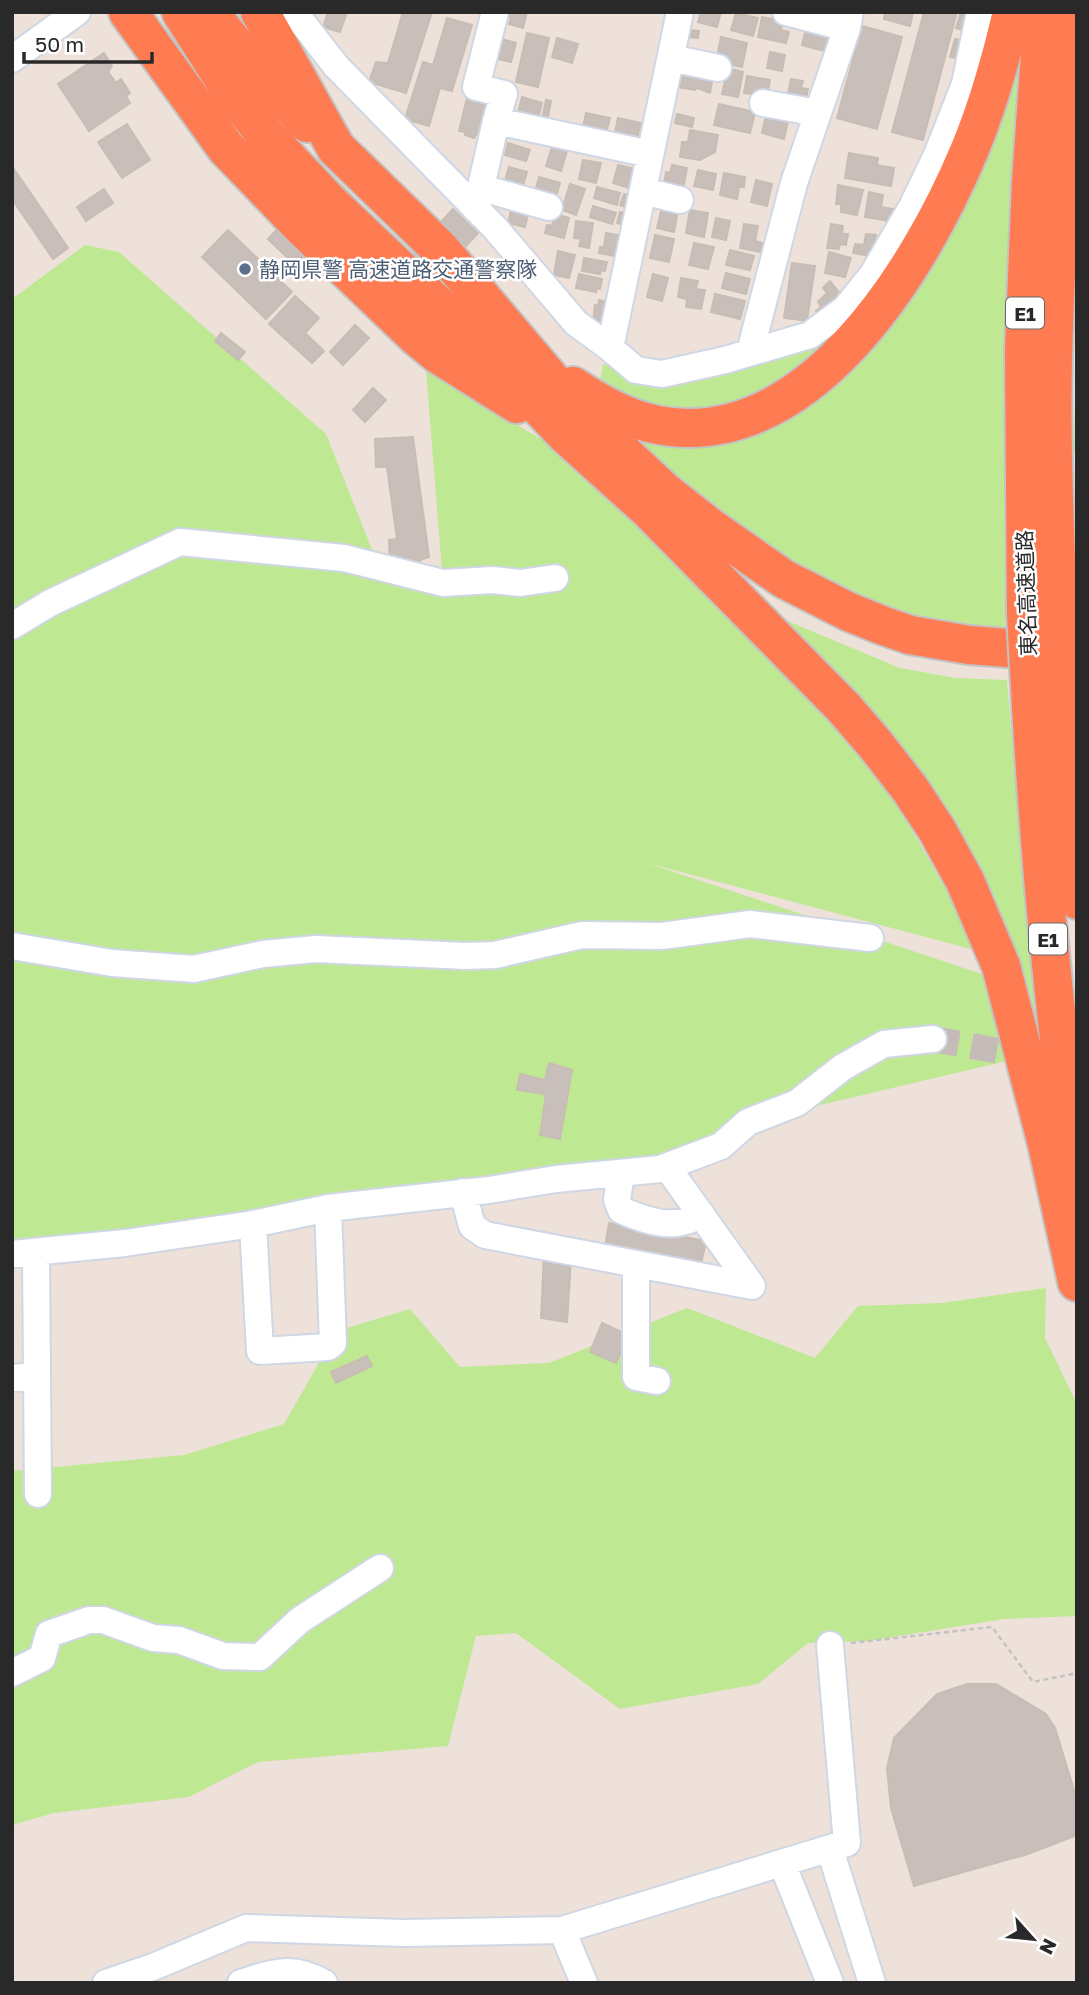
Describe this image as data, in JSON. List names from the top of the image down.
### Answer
{
  "streets": {
    "highway": ["E1", "東名高速道路"]
  },
  "places": ["静岡県警 高速道路交通警察隊"],
  "scale_bar": "50 m",
  "north": "bottom right"
}
